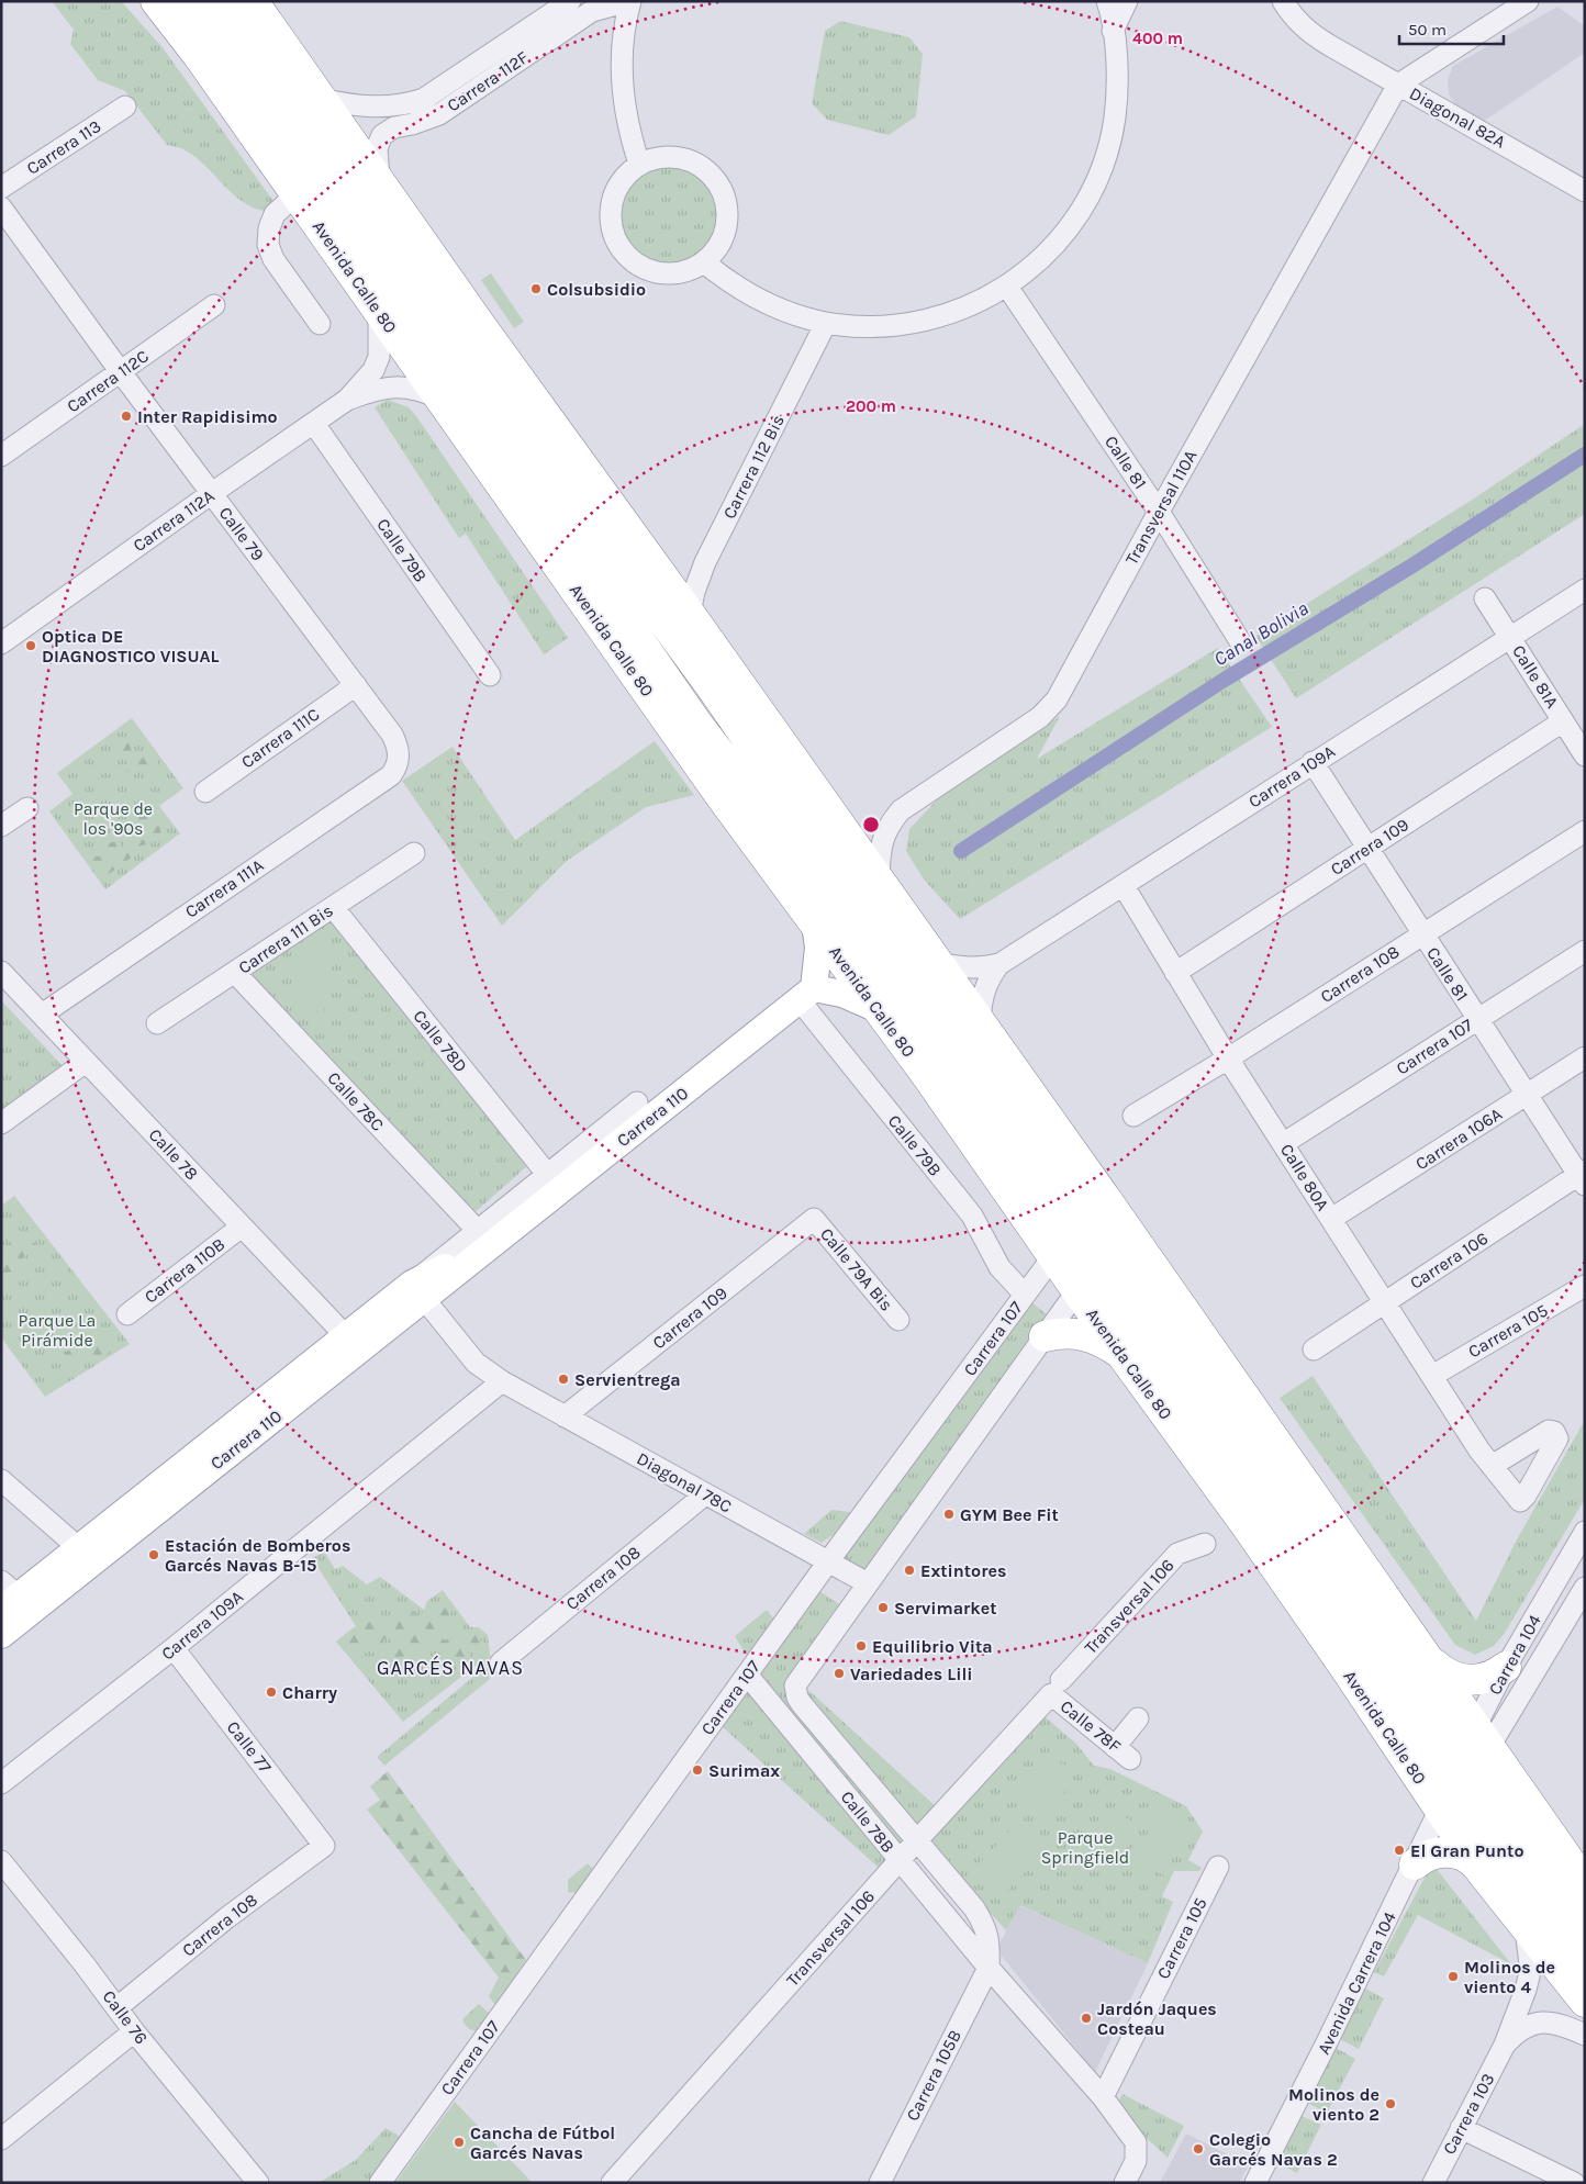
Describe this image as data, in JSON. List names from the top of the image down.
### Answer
{
  "streets": {
    "highway": ["Avenida Calle 80"],
    "main road": ["Carrera 110"],
    "street": [
      "Carrera 112F",
      "Diagonal 82A",
      "Carrera 113",
      "Carrera 112C",
      "Calle 81",
      "Carrera 112 Bis",
      "Transversal 110A",
      "Carrera 112A",
      "Calle 79",
      "Calle 79B",
      "Calle 81A",
      "Carrera 111C",
      "Carrera 109A",
      "Carrera 109",
      "Carrera 111A",
      "Carrera 111 Bis",
      "Carrera 108",
      "Calle 78D",
      "Carrera 107",
      "Calle 78C",
      "Carrera 106A",
      "Calle 78",
      "Calle 80A",
      "Carrera 106",
      "Calle 79A Bis",
      "Carrera 110B",
      "Carrera 105",
      "Diagonal 78C",
      "Transversal 106",
      "Carrera 104",
      "Calle 78F",
      "Calle 77",
      "Calle 78B",
      "Avenida Carrera 104",
      "Calle 76",
      "Carrera 105B",
      "Carrera 103"
    ]
  },
  "crossings": [
    ["Carrera 112F", "Avenida Calle 80"],
    ["Diagonal 82A", "Transversal 110A"],
    ["Avenida Calle 80", "Carrera 112 Bis"],
    ["Avenida Calle 80", "Transversal 110A"],
    ["Avenida Calle 80", "Carrera 112A"],
    ["Avenida Calle 80", "Carrera 109A"],
    ["Avenida Calle 80", "Carrera 107"],
    ["Avenida Calle 80", "Carrera 104"],
    ["Avenida Calle 80", "Avenida Carrera 104"],
    ["Avenida Calle 80", "Carrera 103"],
    ["Carrera 112C", "Calle 79"],
    ["Calle 81", "Transversal 110A"],
    ["Calle 81", "Carrera 109A"],
    ["Calle 81", "Carrera 109"],
    ["Calle 81", "Carrera 108"],
    ["Calle 81", "Carrera 107"],
    ["Calle 81", "Carrera 106A"],
    ["Calle 81", "Carrera 106"],
    ["Carrera 112A", "Calle 79"],
    ["Carrera 112A", "Calle 79B"],
    ["Calle 79", "Carrera 111C"],
    ["Calle 79", "Carrera 111A"],
    ["Calle 79B", "Carrera 107"],
    ["Calle 79B", "Carrera 110"],
    ["Calle 81A", "Carrera 109A"],
    ["Calle 81A", "Carrera 109"],
    ["Carrera 109A", "Calle 80A"],
    ["Carrera 109A", "Diagonal 78C"],
    ["Carrera 109A", "Calle 77"],
    ["Carrera 109", "Calle 80A"],
    ["Carrera 109", "Calle 79A Bis"],
    ["Carrera 109", "Diagonal 78C"],
    ["Carrera 111A", "Calle 78"],
    ["Carrera 111 Bis", "Calle 78D"],
    ["Carrera 111 Bis", "Calle 78C"],
    ["Carrera 108", "Calle 80A"],
    ["Carrera 108", "Diagonal 78C"],
    ["Carrera 108", "Calle 77"],
    ["Carrera 108", "Calle 76"],
    ["Calle 78D", "Carrera 110"],
    ["Carrera 107", "Calle 80A"],
    ["Carrera 107", "Diagonal 78C"],
    ["Carrera 107", "Calle 78B"],
    ["Calle 78C", "Carrera 110"],
    ["Carrera 110", "Calle 78"],
    ["Carrera 106A", "Calle 80A"],
    ["Calle 78", "Carrera 110B"],
    ["Calle 80A", "Carrera 106"],
    ["Calle 80A", "Carrera 105"],
    ["Carrera 105", "Calle 78B"],
    ["Diagonal 78C", "Calle 78B"],
    ["Transversal 106", "Calle 78F"],
    ["Transversal 106", "Calle 78B"],
    ["Carrera 104", "Avenida Carrera 104"],
    ["Calle 78B", "Carrera 105B"]
  ],
  "districts": ["GARCÉS NAVAS"],
  "water": ["Canal Bolivia"],
  "parks": ["Parque de los '90s", "Parque La Pirámide", "Parque Springfield"],
  "places": [
    "Colsubsidio",
    "Inter Rapidisimo",
    "Optica DE DIAGNOSTICO VISUAL",
    "Servientrega",
    "GYM Bee Fit",
    "Estación de Bomberos Garcés Navas B-15",
    "Extintores",
    "Servimarket",
    "Equilibrio Vita",
    "Variedades Lili",
    "Charry",
    "Surimax",
    "El Gran Punto",
    "Molinos de viento 4",
    "Jardón Jaques Costeau",
    "Molinos de viento 2",
    "Cancha de Fútbol Garcés Navas",
    "Colegio Garcés Navas 2"
  ],
  "scale_bar": "50 m",
  "rings": ["400 m", "200 m"]
}
